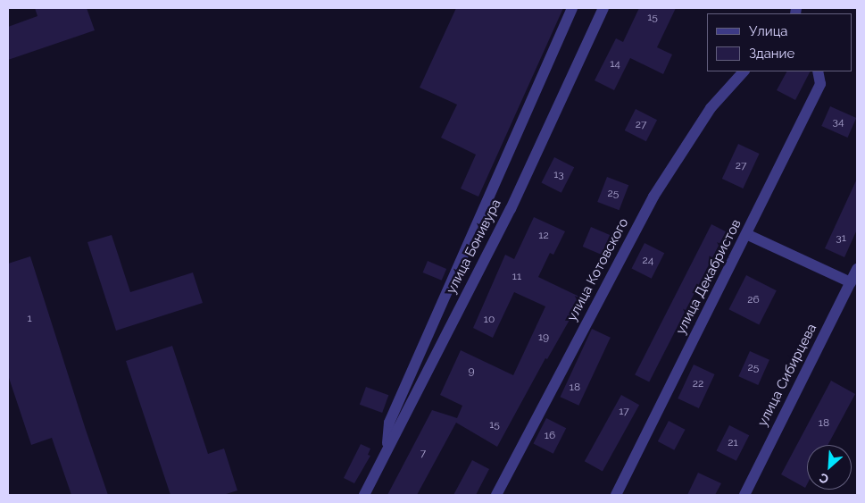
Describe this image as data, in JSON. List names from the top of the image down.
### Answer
{
  "streets": {
    "street": [
      "улица Бонивура",
      "улица Котовского",
      "улица Декабристов",
      "улица Сибирцева"
    ]
  },
  "house_numbers": [
    "15",
    "14",
    "34",
    "27",
    "27",
    "13",
    "25",
    "12",
    "31",
    "24",
    "11",
    "26",
    "1",
    "10",
    "19",
    "25",
    "9",
    "22",
    "18",
    "17",
    "18",
    "15",
    "16",
    "21",
    "7"
  ],
  "legend": ["Улица", "Здание"],
  "north": "bottom left"
}
